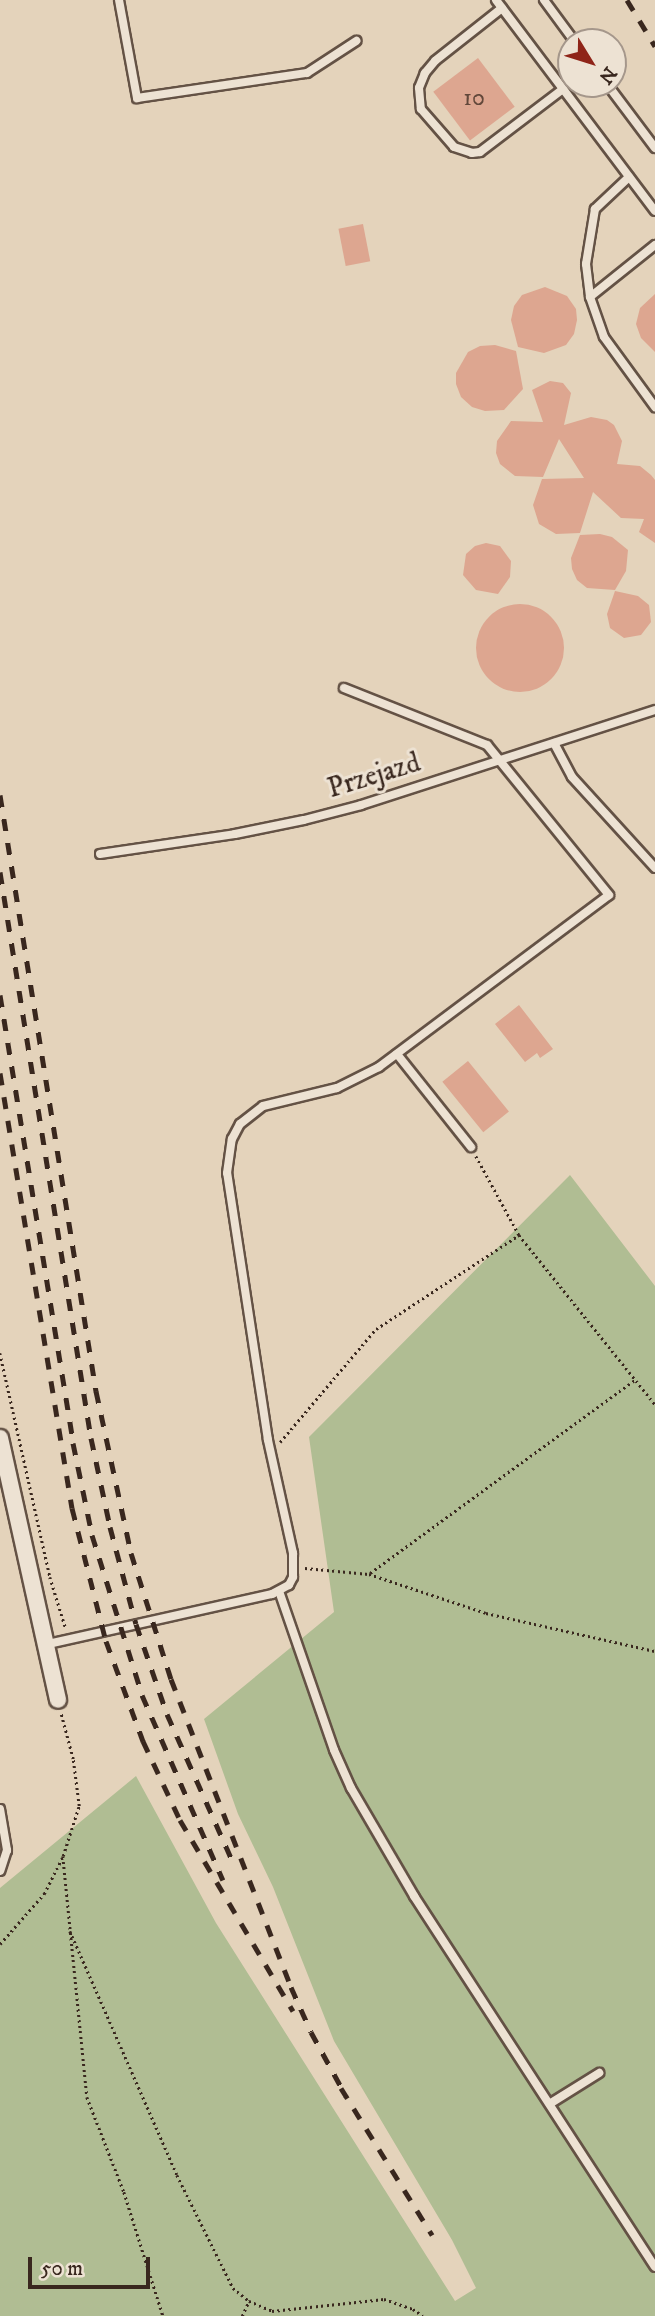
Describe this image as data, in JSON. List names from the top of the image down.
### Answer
{
  "streets": {
    "lane": ["Przejazd"]
  },
  "house_numbers": ["10"],
  "scale_bar": "50 m",
  "north": "bottom right"
}
